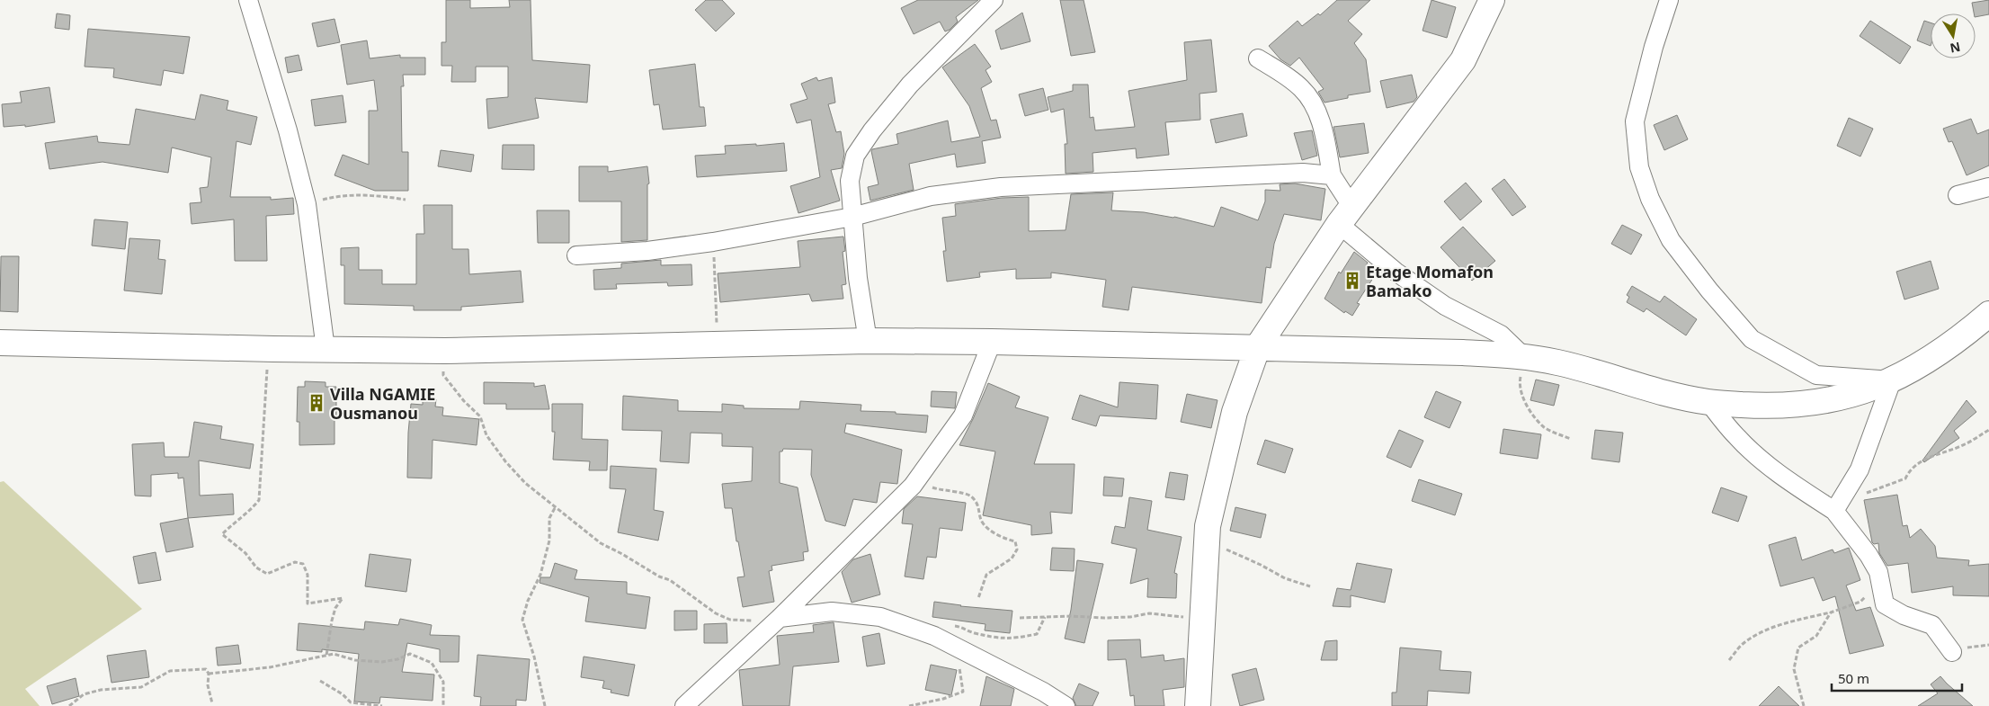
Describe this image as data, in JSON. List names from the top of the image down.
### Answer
{
  "places": {
    "building": ["Etage Momafon Bamako", "Villa NGAMIE Ousmanou"]
  },
  "scale_bar": "50 m",
  "north": "bottom"
}
